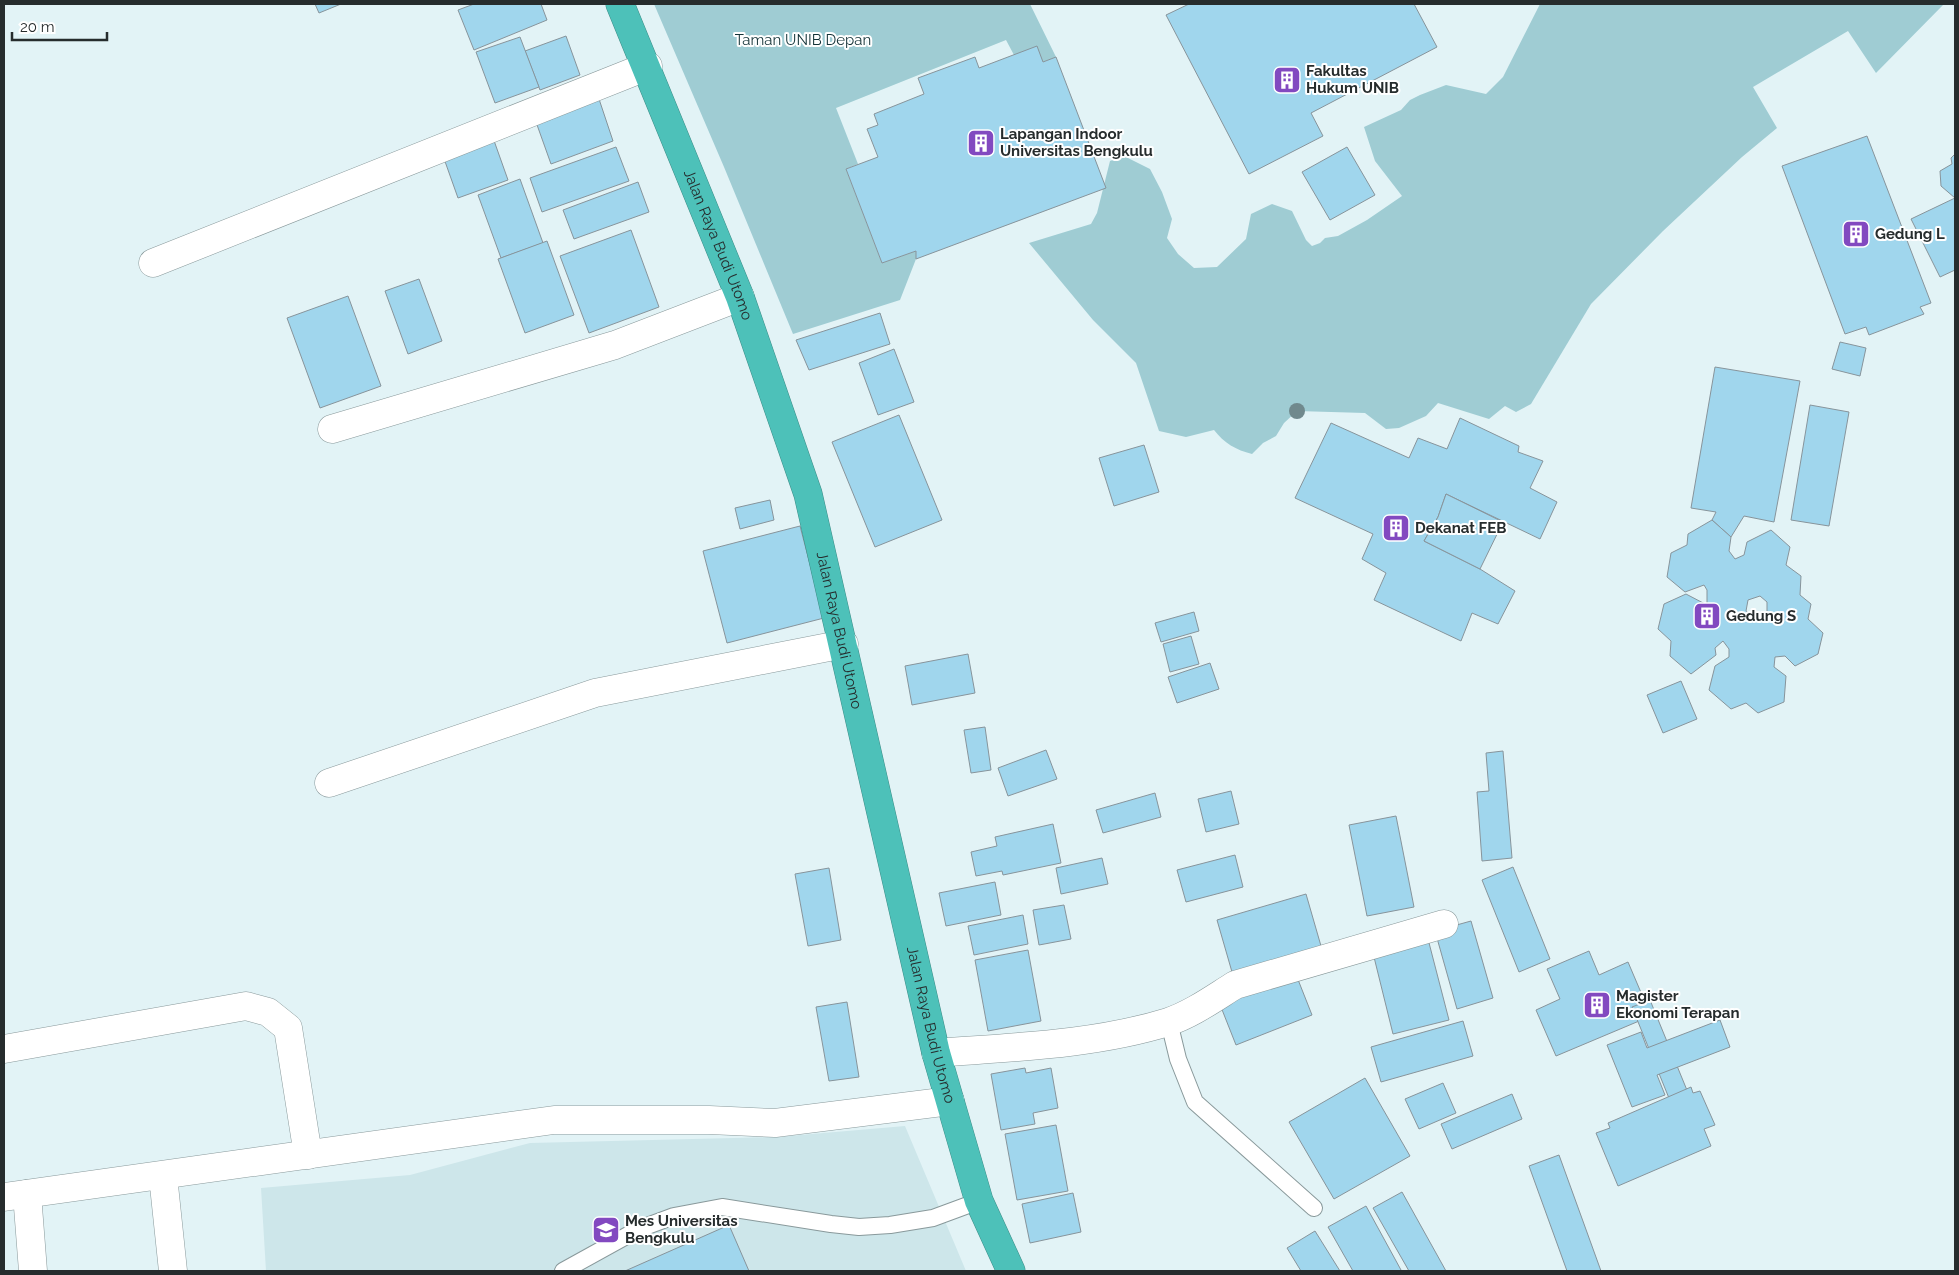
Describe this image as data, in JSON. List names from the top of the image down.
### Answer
{
  "streets": {
    "highway": ["Jalan Raya Budi Utomo"]
  },
  "parks": ["Taman UNIB Depan"],
  "places": {
    "building": [
      "Fakultas Hukum UNIB",
      "Lapangan Indoor Universitas Bengkulu",
      "Gedung L",
      "Dekanat FEB",
      "Gedung S",
      "Magister Ekonomi Terapan"
    ],
    "school or university": ["Mes Universitas Bengkulu"]
  },
  "scale_bar": "20 m"
}
